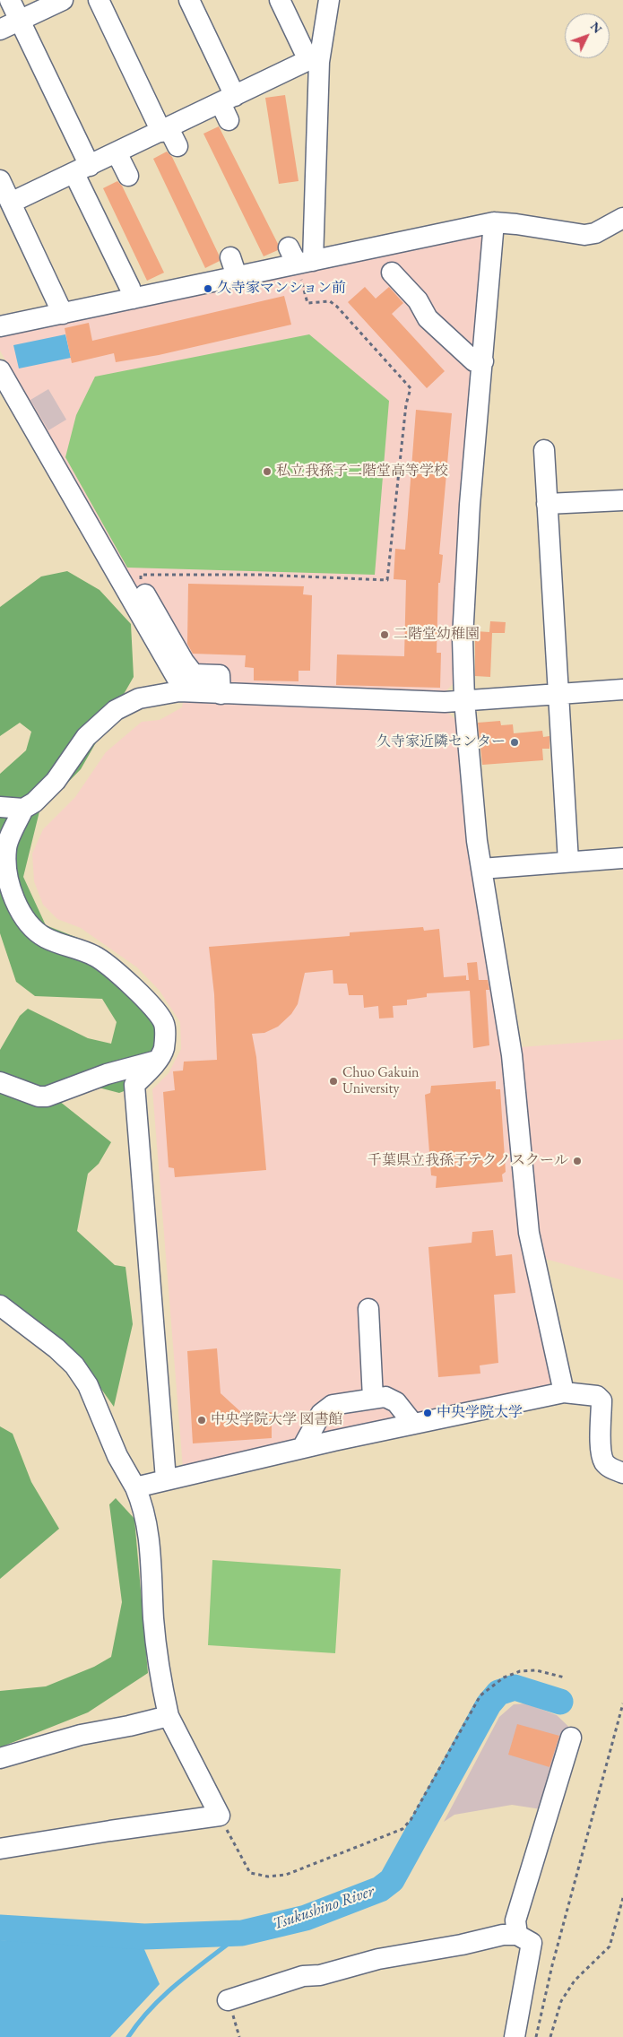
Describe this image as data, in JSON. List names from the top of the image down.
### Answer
{
  "water": ["Tsukushino River"],
  "places": [
    "久寺家マンション前",
    "私立我孫子二階堂高等学校",
    "二階堂幼稚園",
    "久寺家近隣センター",
    "Chuo Gakuin University",
    "千葉県立我孫子テクノスクール",
    "中央学院大学",
    "中央学院大学 図書館"
  ],
  "north": "top right"
}
